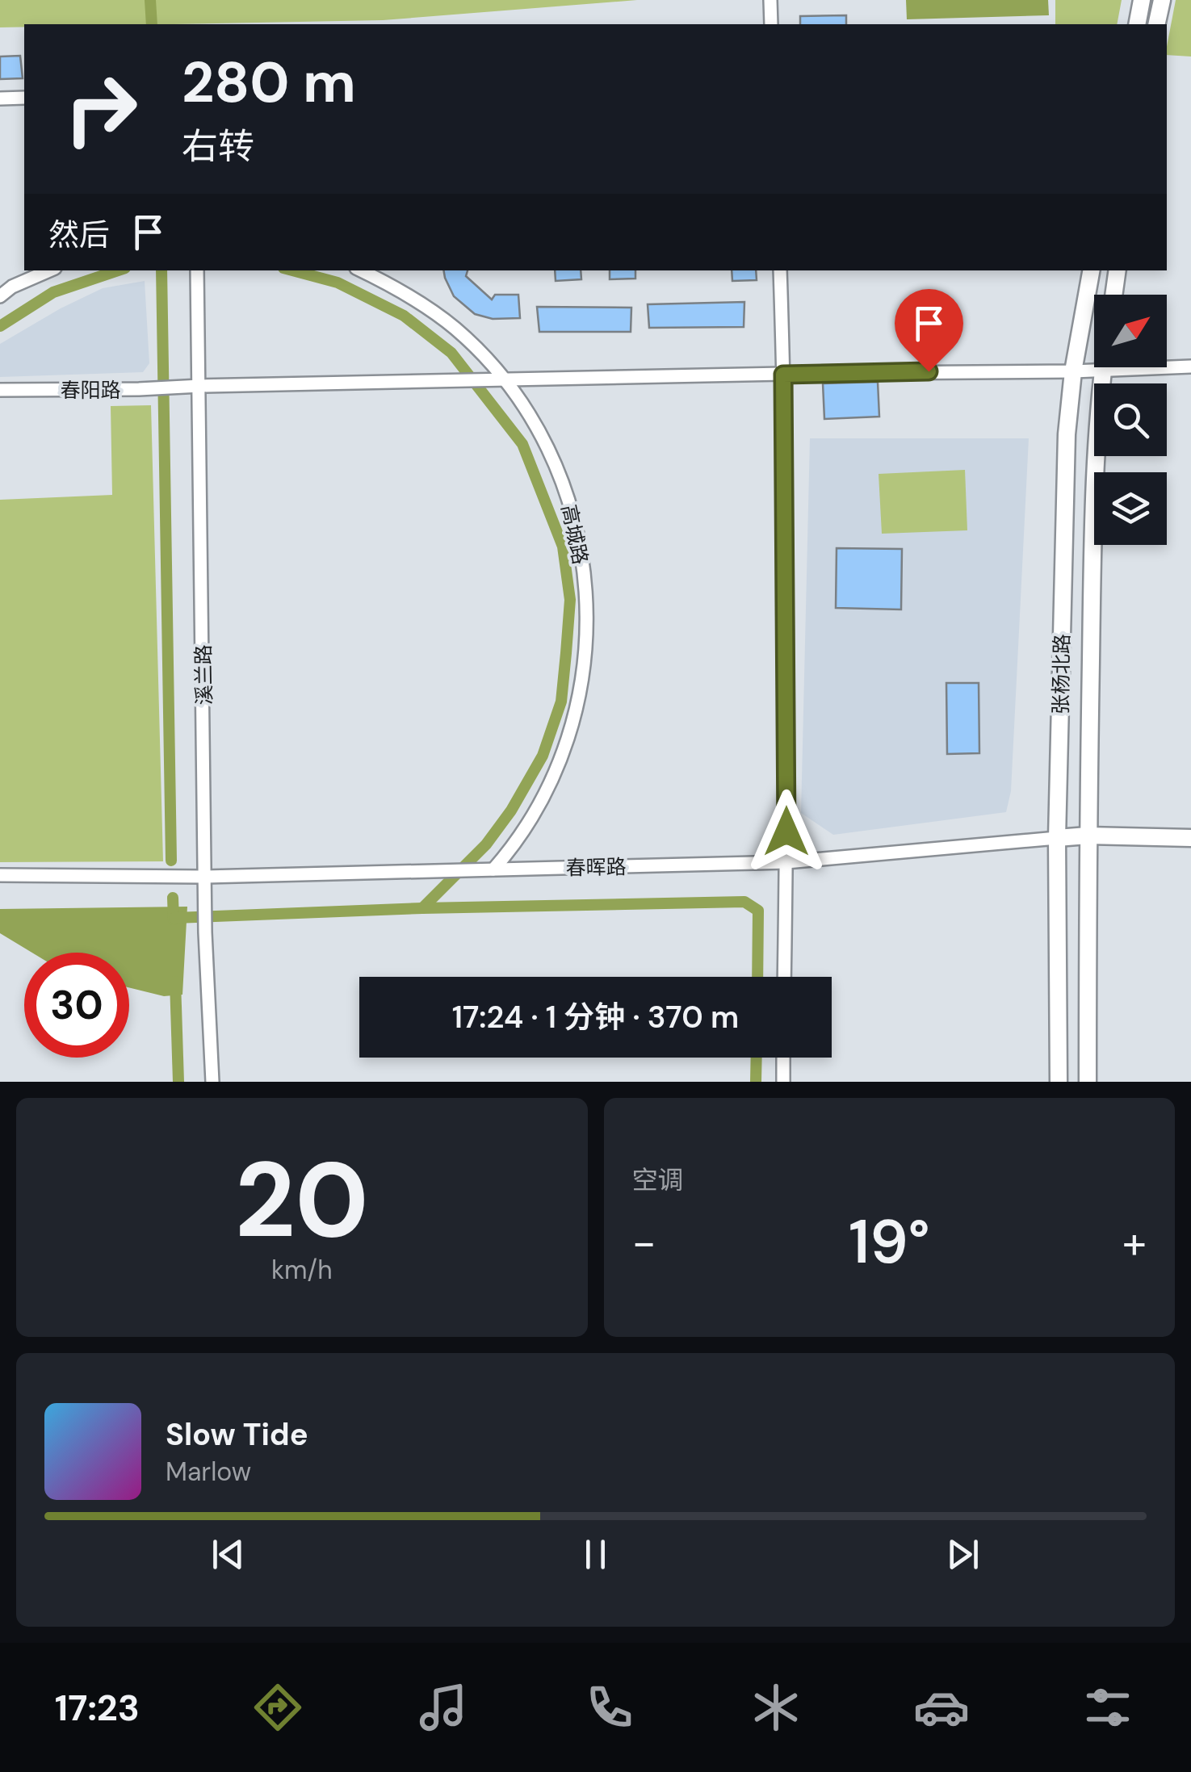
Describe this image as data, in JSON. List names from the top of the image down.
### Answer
{
  "streets": {
    "main road": ["张杨北路", "春晖路"],
    "street": ["春阳路", "高城路", "溪兰路"]
  },
  "crossings": [
    ["春阳路", "高城路"],
    ["春阳路", "张杨北路"],
    ["春阳路", "溪兰路"],
    ["高城路", "春晖路"],
    ["张杨北路", "春晖路"],
    ["溪兰路", "春晖路"]
  ],
  "north": "top right",
  "page": {
    "turn": ["280 m", "右转"],
    "then": "然后",
    "limit": "30",
    "trip": "17:24 · 1 分钟 · 370 m",
    "tile": [
      ["20", "km/h"],
      "空调"
    ],
    "heat": ["−", "19°", "+"],
    "song": ["Slow Tide", "Marlow"],
    "tabs": "17:23"
  }
}
